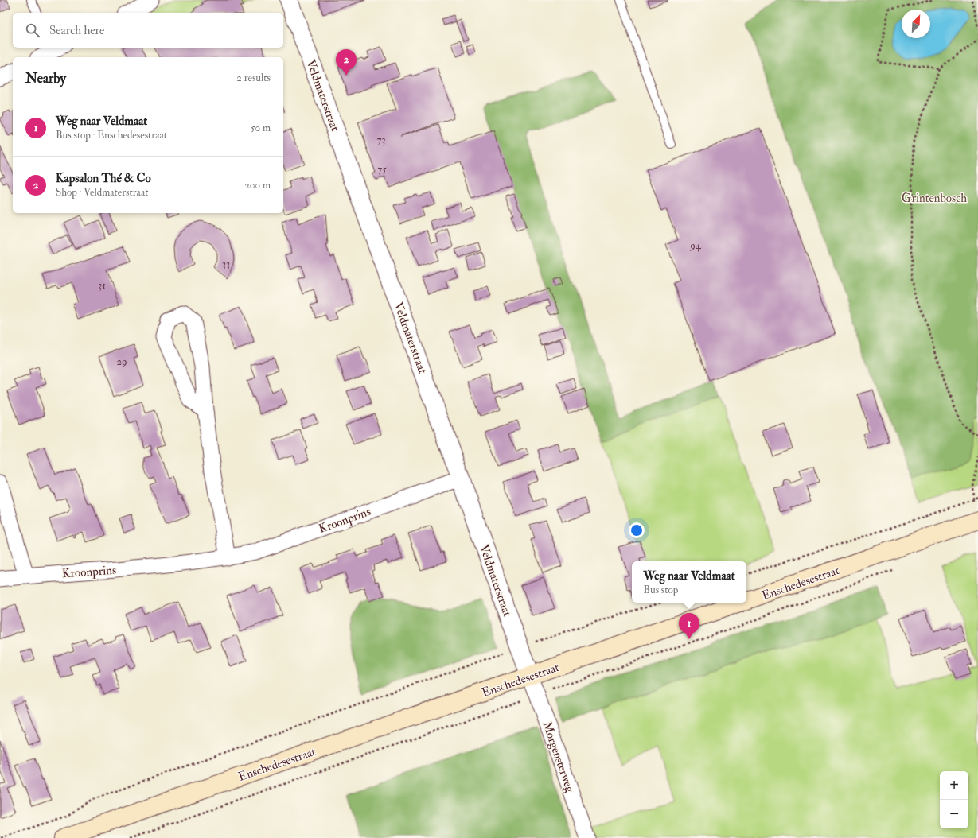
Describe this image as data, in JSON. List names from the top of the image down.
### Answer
{
  "streets": {
    "main road": ["Enschedesestraat"],
    "street": ["Veldmaterstraat", "Kroonprins", "Morgensterweg"]
  },
  "crossings": [
    ["Veldmaterstraat", "Kroonprins"],
    ["Veldmaterstraat", "Enschedesestraat"],
    ["Veldmaterstraat", "Morgensterweg"],
    ["Enschedesestraat", "Morgensterweg"]
  ],
  "parks": ["Grintenbosch"],
  "house_numbers": [
    "73",
    "75",
    "94",
    "33",
    "31",
    "29"
  ],
  "north": "top right",
  "page": {
    "search": "Search here",
    "pins": ["2", "1"],
    "heading": ["Nearby", "2 results"],
    "list": [
      {
        "mark": "1",
        "name": "Weg naar Veldmaat",
        "note": "Bus stop · Enschedesestraat",
        "value": "50 m"
      },
      {
        "mark": "2",
        "name": "Kapsalon Thé & Co",
        "note": "Shop · Veldmaterstraat",
        "value": "200 m"
      }
    ],
    "popup": ["Weg naar Veldmaat", "Bus stop"],
    "map_buttons": ["+", "−"]
  }
}
